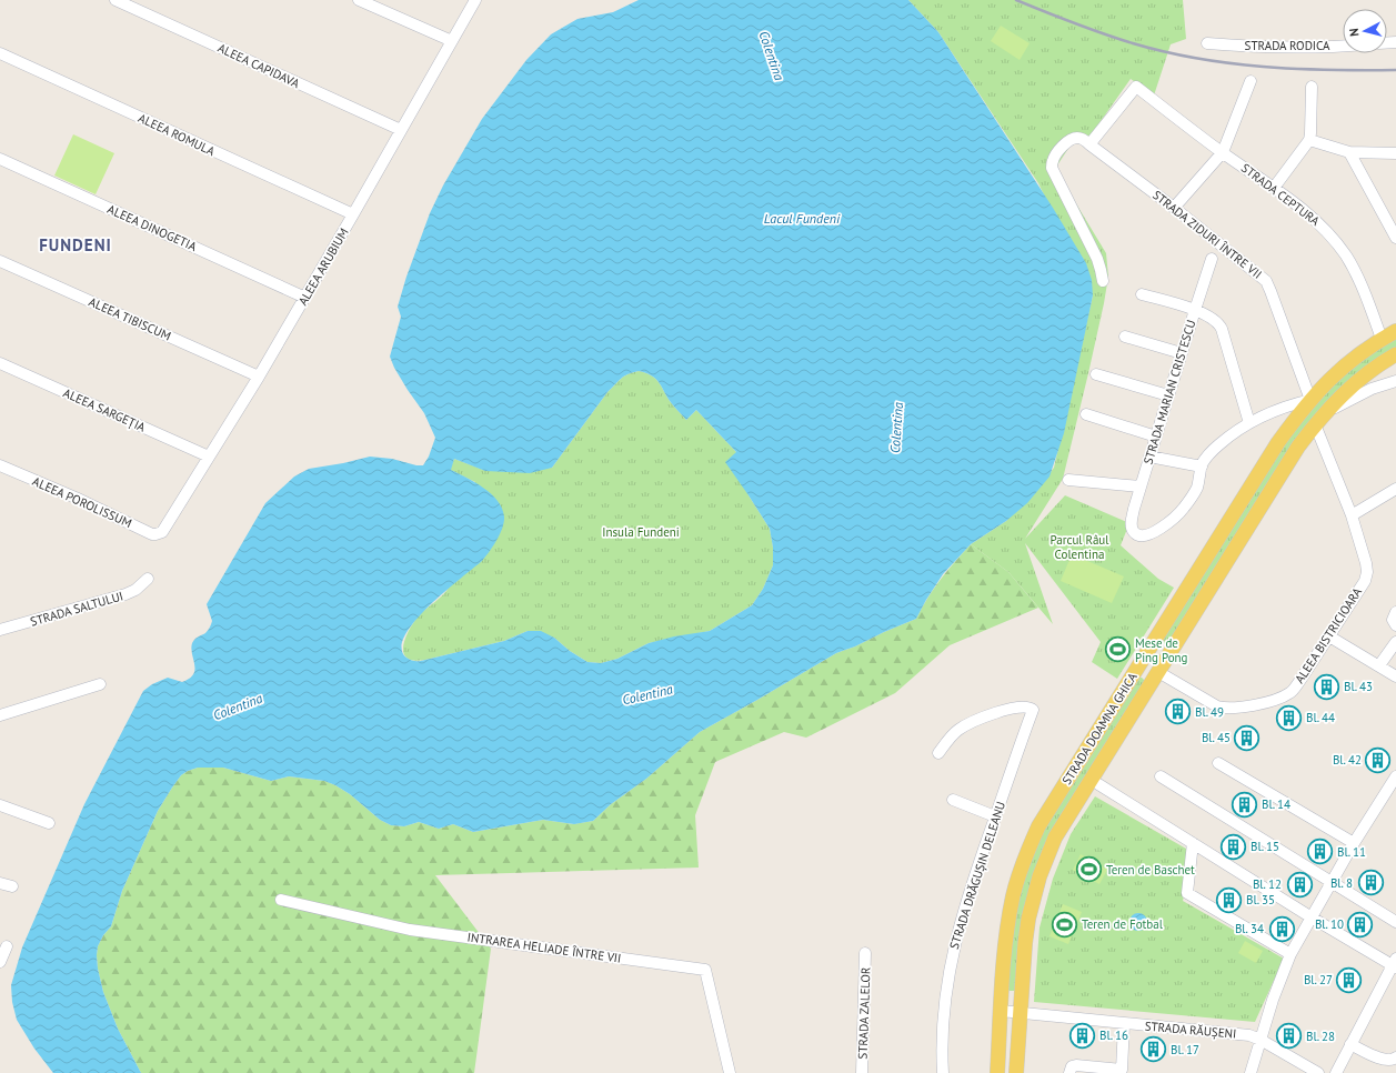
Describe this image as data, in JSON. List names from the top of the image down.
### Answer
{
  "streets": {
    "main road": ["STRADA DOAMNA GHICA"],
    "street": [
      "STRADA RODICA",
      "ALEEA CAPIDAVA",
      "ALEEA ROMULA",
      "STRADA CEPTURA",
      "ALEEA DINOGETIA",
      "STRADA ZIDURI ÎNTRE VII",
      "ALEEA ARUBIUM",
      "ALEEA TIBISCUM",
      "STRADA MARIAN CRISTESCU",
      "ALEEA SARGEȚIA",
      "ALEEA POROLISSUM",
      "STRADA SALTULUI",
      "ALEEA BISTRICIOARA",
      "STRADA DRĂGUȘIN DELEANU",
      "INTRAREA HELIADE ÎNTRE VII",
      "STRADA ZALELOR",
      "STRADA RĂUȘENI"
    ]
  },
  "crossings": [
    ["ALEEA CAPIDAVA", "ALEEA ARUBIUM"],
    ["ALEEA ROMULA", "ALEEA ARUBIUM"],
    ["STRADA CEPTURA", "STRADA ZIDURI ÎNTRE VII"],
    ["STRADA CEPTURA", "STRADA DOAMNA GHICA"],
    ["ALEEA DINOGETIA", "ALEEA ARUBIUM"],
    ["STRADA ZIDURI ÎNTRE VII", "STRADA DOAMNA GHICA"],
    ["ALEEA ARUBIUM", "ALEEA TIBISCUM"],
    ["ALEEA ARUBIUM", "ALEEA SARGEȚIA"],
    ["ALEEA ARUBIUM", "ALEEA POROLISSUM"],
    ["ALEEA BISTRICIOARA", "STRADA DOAMNA GHICA"],
    ["STRADA DOAMNA GHICA", "STRADA RĂUȘENI"]
  ],
  "districts": ["FUNDENI"],
  "water": ["Colentina", "Lacul Fundeni"],
  "parks": ["Insula Fundeni", "Parcul Râul Colentina"],
  "places": {
    "sports": ["Mese de Ping Pong", "Teren de Baschet", "Teren de Fotbal"],
    "building": [
      "Bl. 43",
      "Bl. 49",
      "Bl. 44",
      "Bl. 45",
      "Bl. 42",
      "Bl. 14",
      "Bl. 15",
      "Bl. 11",
      "Bl. 8",
      "Bl. 12",
      "Bl. 35",
      "Bl. 10",
      "Bl. 34",
      "Bl. 27",
      "Bl. 16",
      "Bl. 28",
      "Bl. 17"
    ]
  },
  "north": "left"
}
